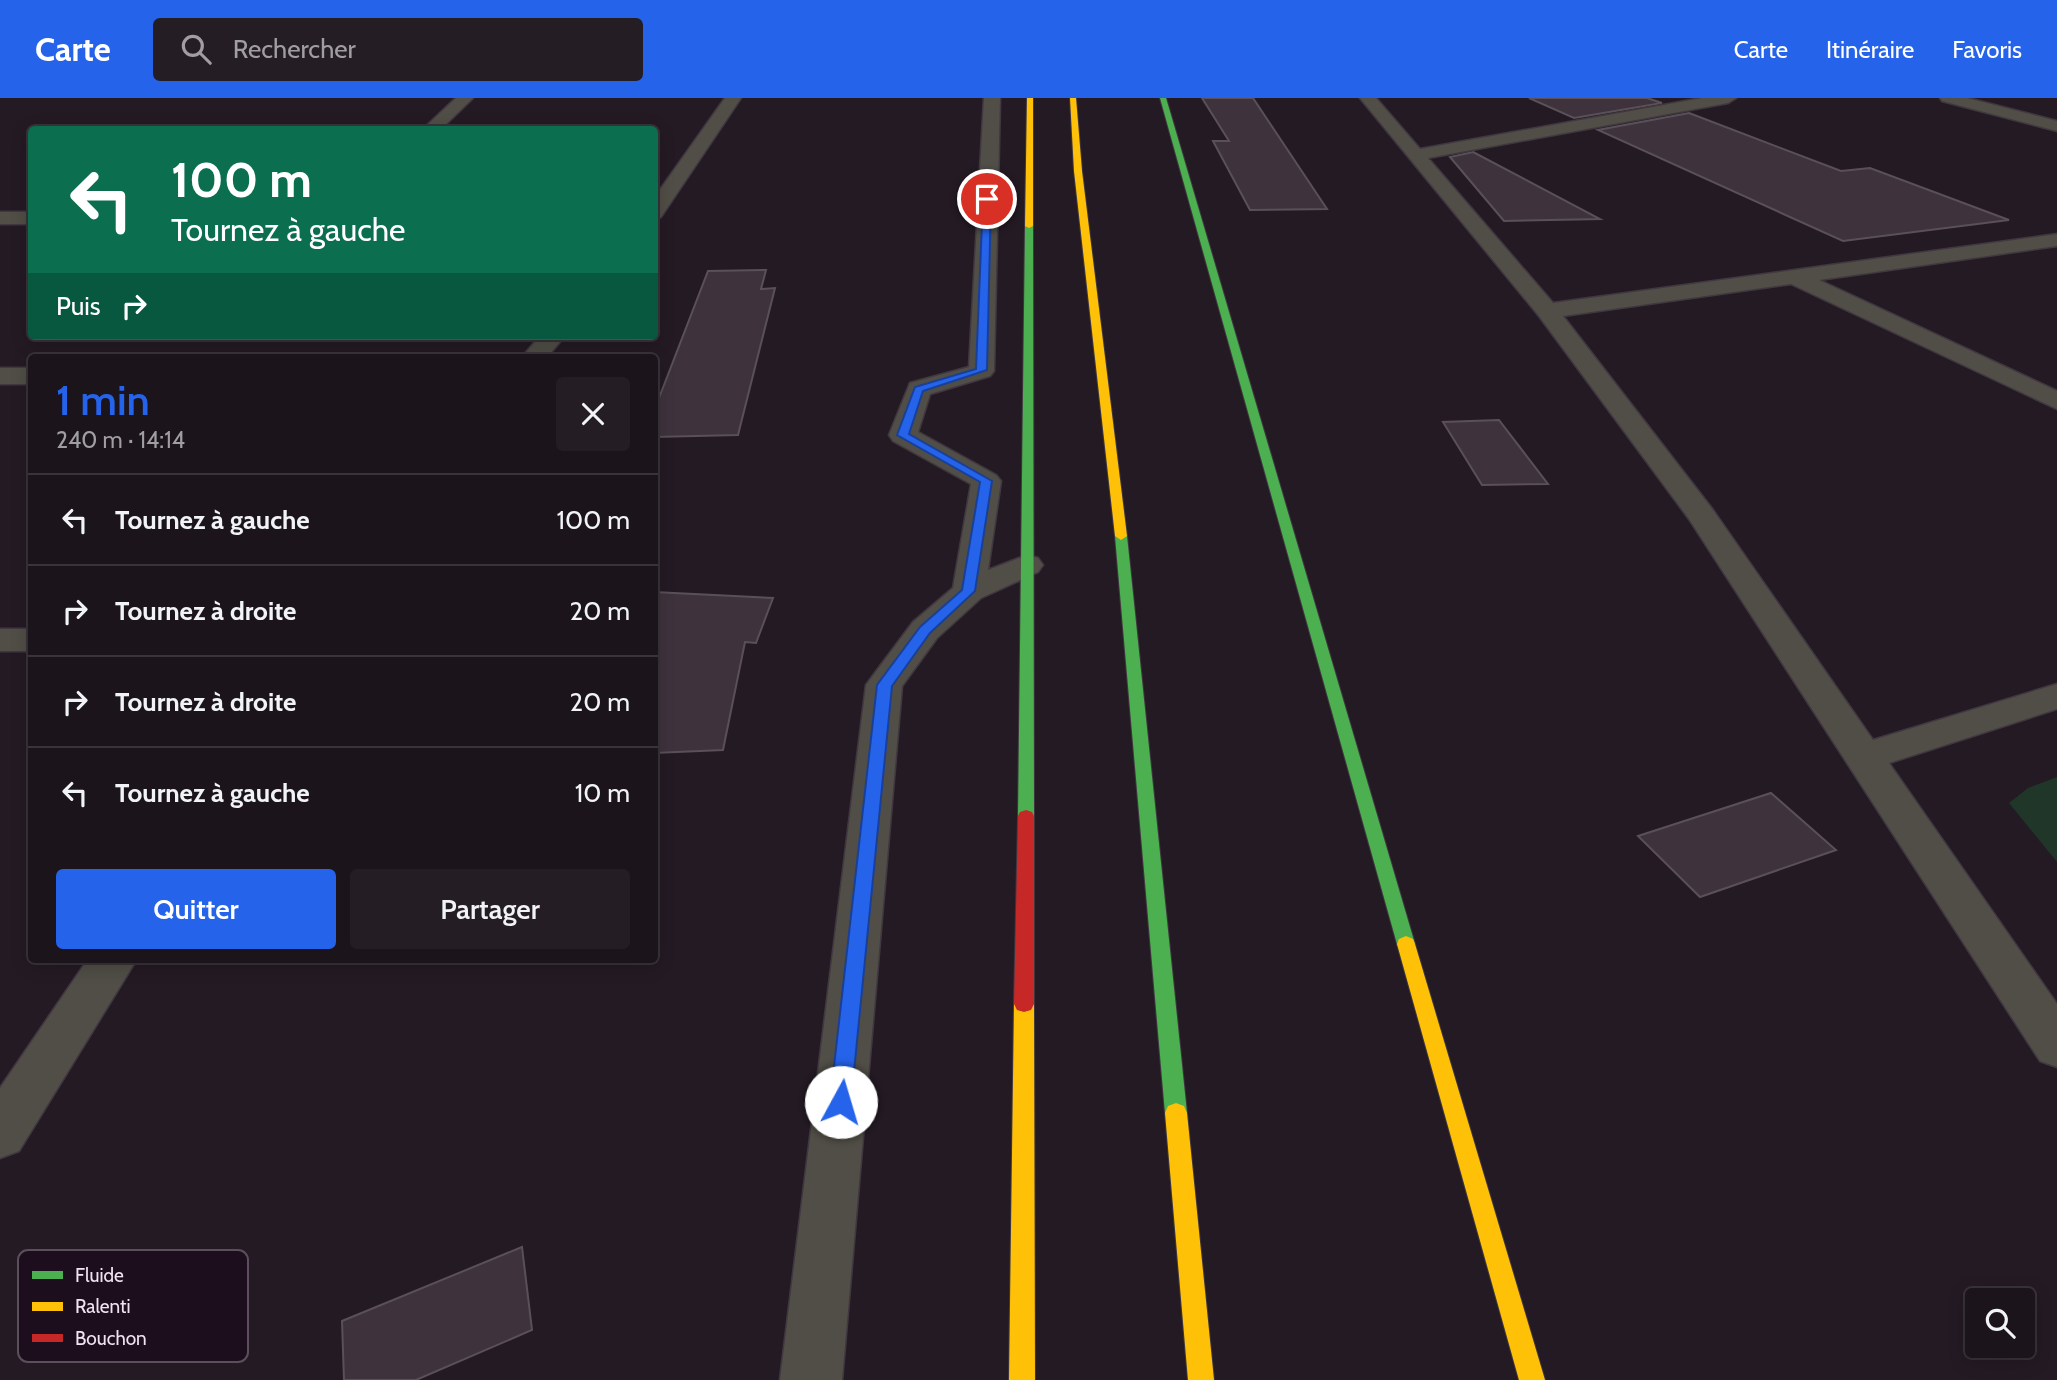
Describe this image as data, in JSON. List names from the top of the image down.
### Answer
{
  "legend": ["Fluide", "Ralenti", "Bouchon"],
  "page": {
    "header": "Carte",
    "search": "Rechercher",
    "nav": ["Carte", "Itinéraire", "Favoris"],
    "turn": ["100 m", "Tournez à gauche"],
    "then": "Puis",
    "heading": ["1 min", "240 m · 14:14"],
    "list": [
      {
        "name": "Tournez à gauche",
        "value": "100 m"
      },
      {
        "name": "Tournez à droite",
        "value": "20 m"
      },
      {
        "name": "Tournez à droite",
        "value": "20 m"
      },
      {
        "name": "Tournez à gauche",
        "value": "10 m"
      }
    ],
    "buttons": ["Quitter", "Partager"]
  }
}
